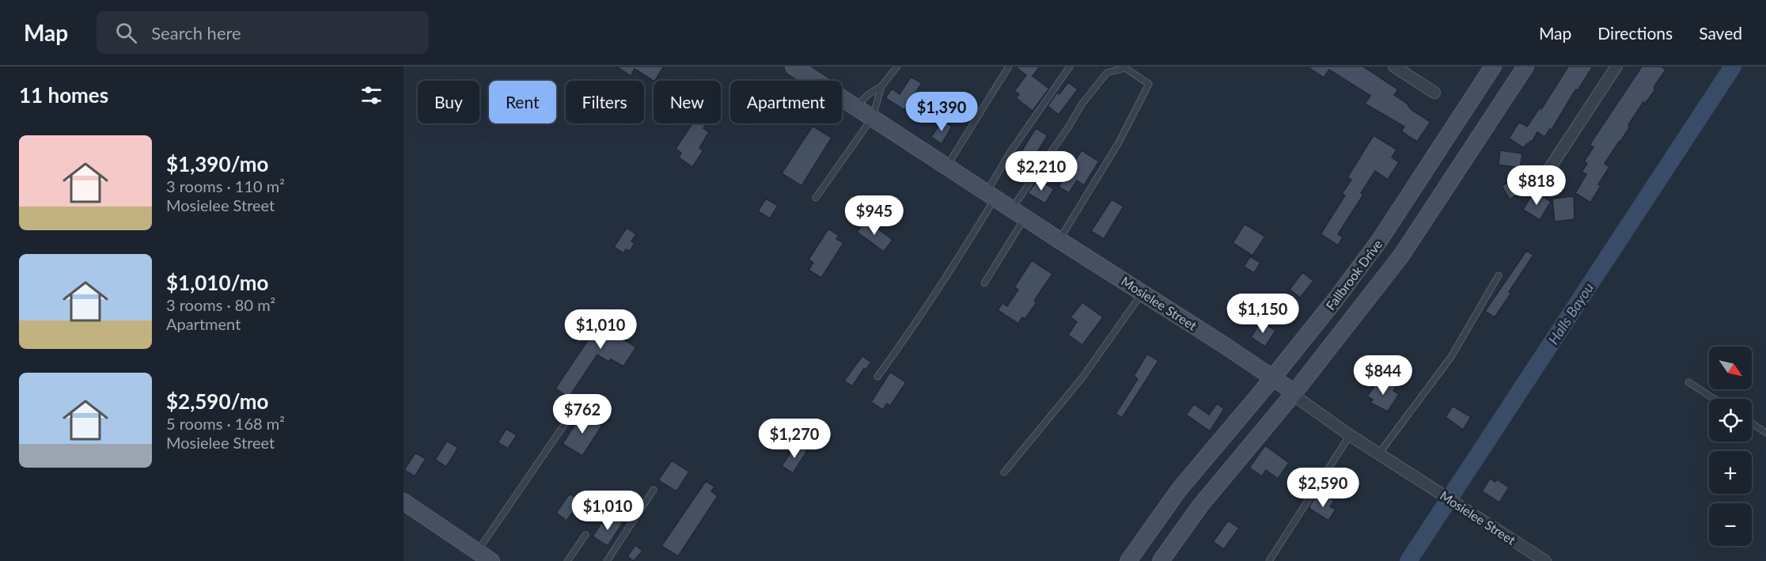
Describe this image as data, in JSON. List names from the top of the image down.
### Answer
{
  "streets": {
    "main road": ["Fallbrook Drive", "Mosielee Street"]
  },
  "crossings": [
    ["Fallbrook Drive", "Mosielee Street"]
  ],
  "water": ["Halls Bayou"],
  "north": "bottom right",
  "page": {
    "header": "Map",
    "search": "Search here",
    "nav": ["Map", "Directions", "Saved"],
    "heading": "11 homes",
    "chip": [
      "Buy",
      "Rent",
      "Filters",
      "New",
      "Apartment"
    ],
    "price": [
      "$1,390",
      "$2,210",
      "$818",
      "$945",
      "$1,150",
      "$1,010",
      "$844",
      "$762",
      "$1,270",
      "$2,590",
      "$1,010"
    ],
    "list": [
      {
        "name": "$1,390/mo",
        "note": "3 rooms · 110 m² · Mosielee Street"
      },
      {
        "name": "$1,010/mo",
        "note": "3 rooms · 80 m² · Apartment"
      },
      {
        "name": "$2,590/mo",
        "note": "5 rooms · 168 m² · Mosielee Street"
      }
    ],
    "map_buttons": ["+", "−"]
  }
}
